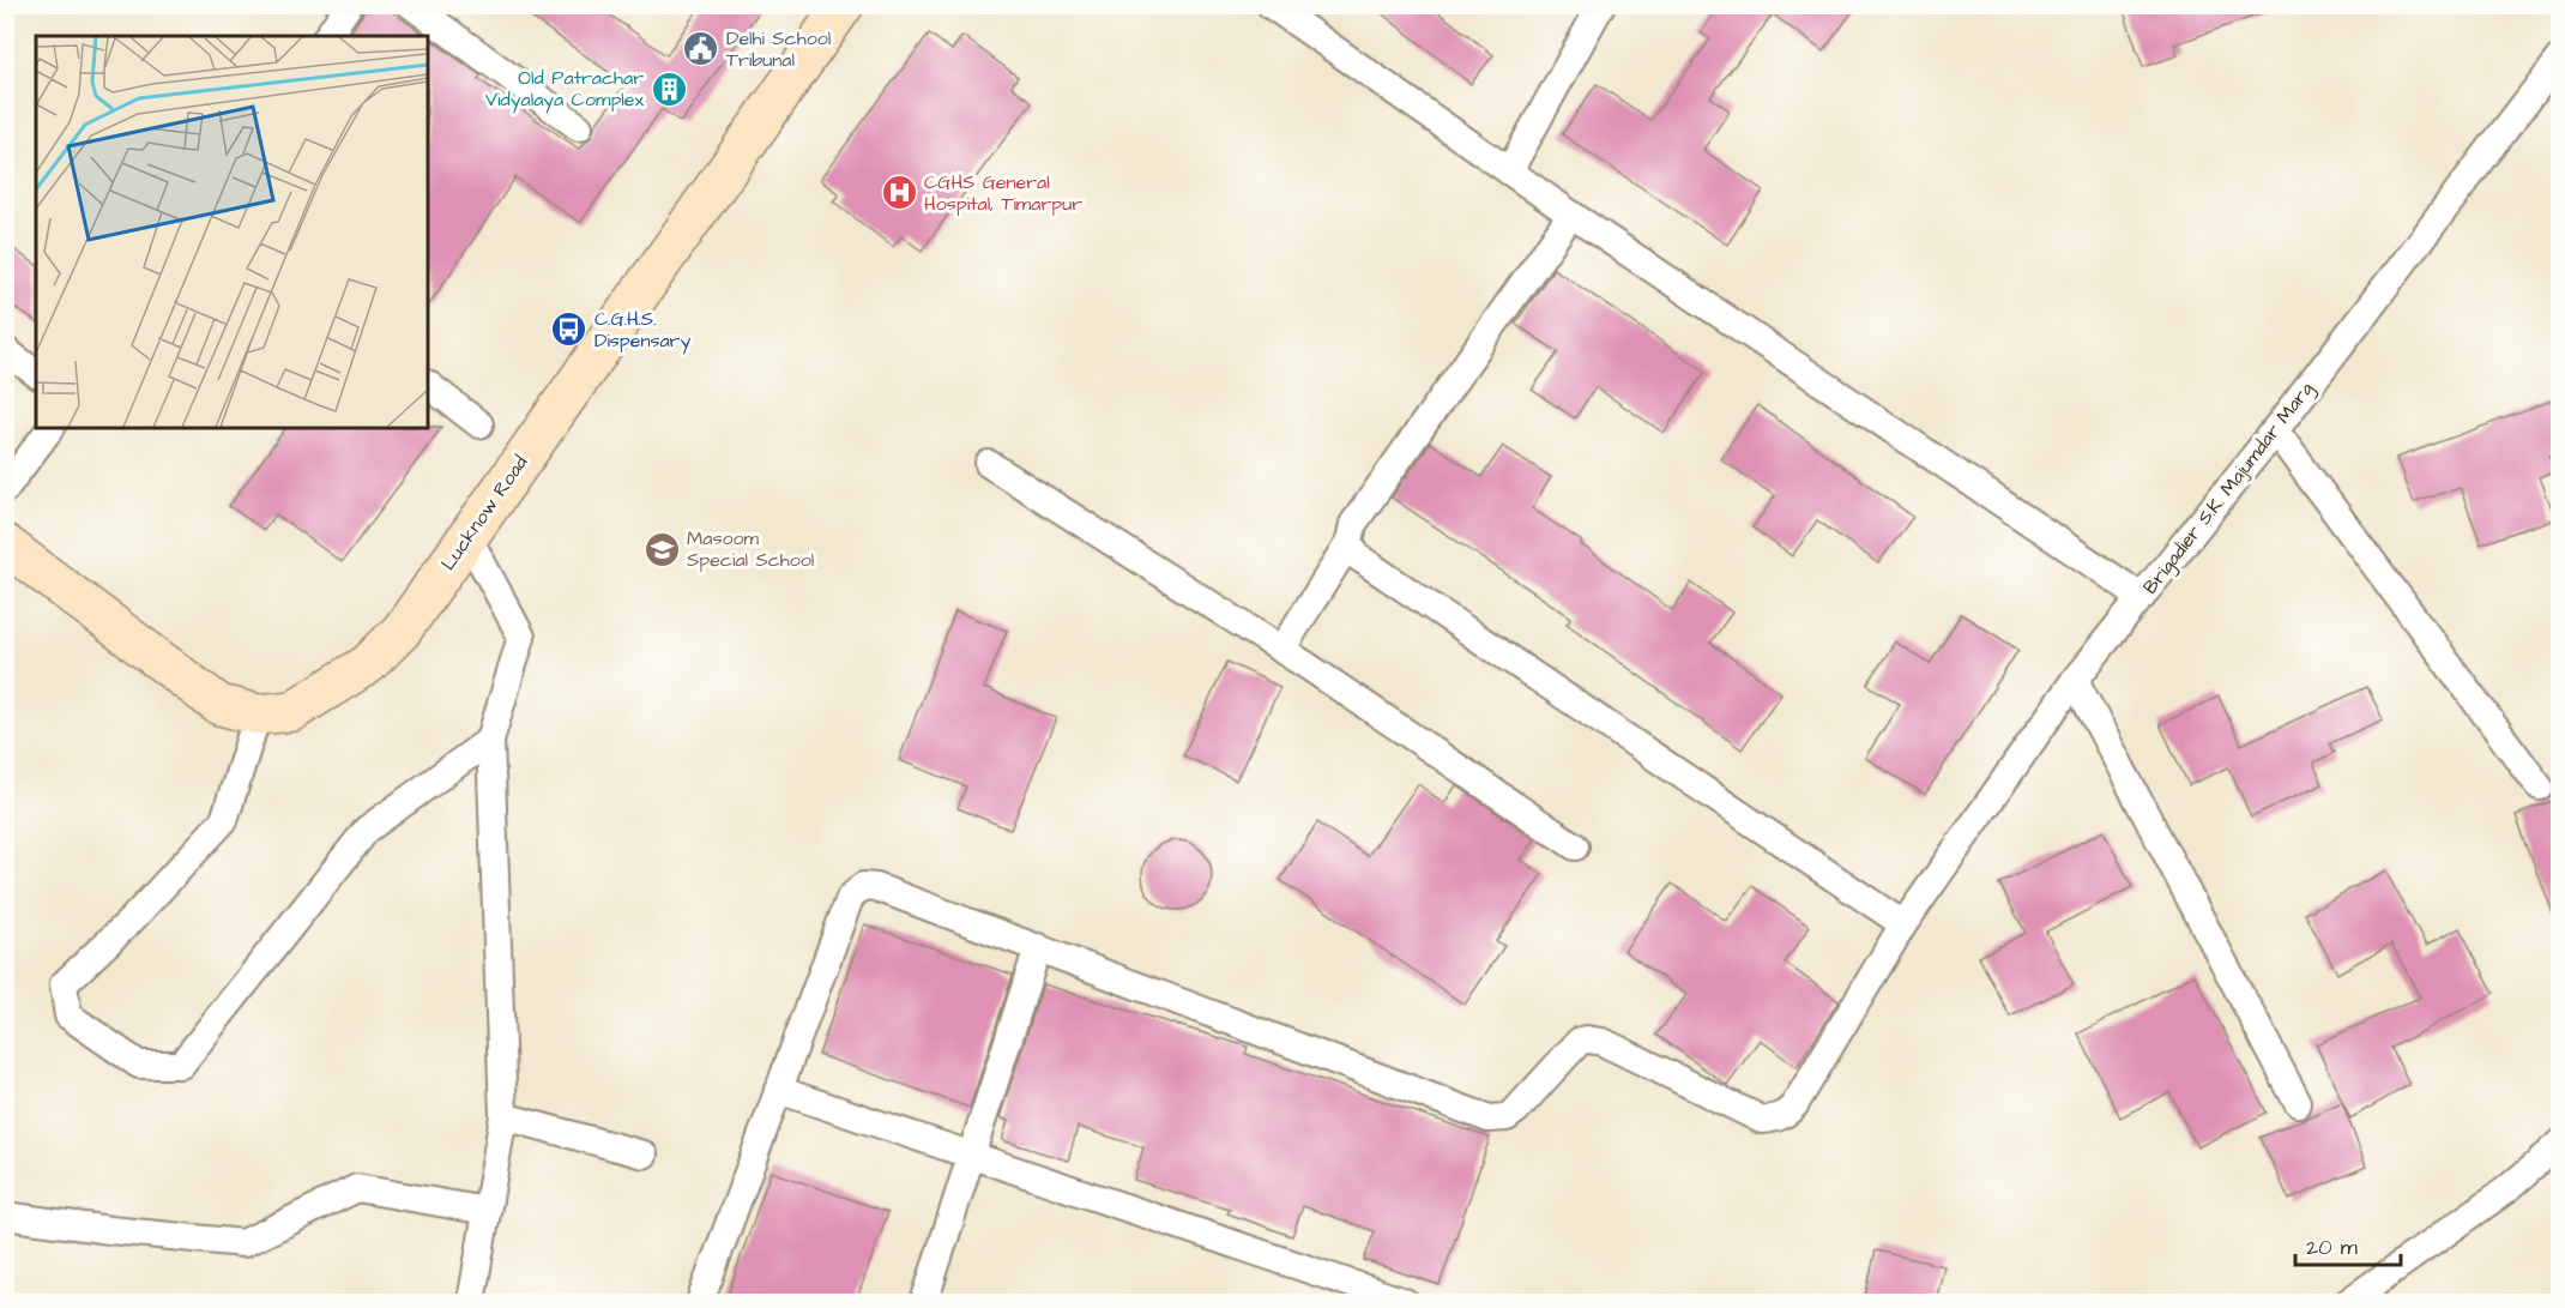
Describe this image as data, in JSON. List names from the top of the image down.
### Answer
{
  "streets": {
    "street": ["Brigadier S.K. Majumdar Marg", "Lucknow Road"]
  },
  "places": {
    "public building": ["Delhi School Tribunal"],
    "building": ["Old Patrachar Vidyalaya Complex"],
    "hospital": ["CGHS General Hospital, Timarpur"],
    "bus stop": ["C.G.H.S. Dispensary"],
    "school or university": ["Masoom Special School"]
  },
  "scale_bar": "20 m"
}
